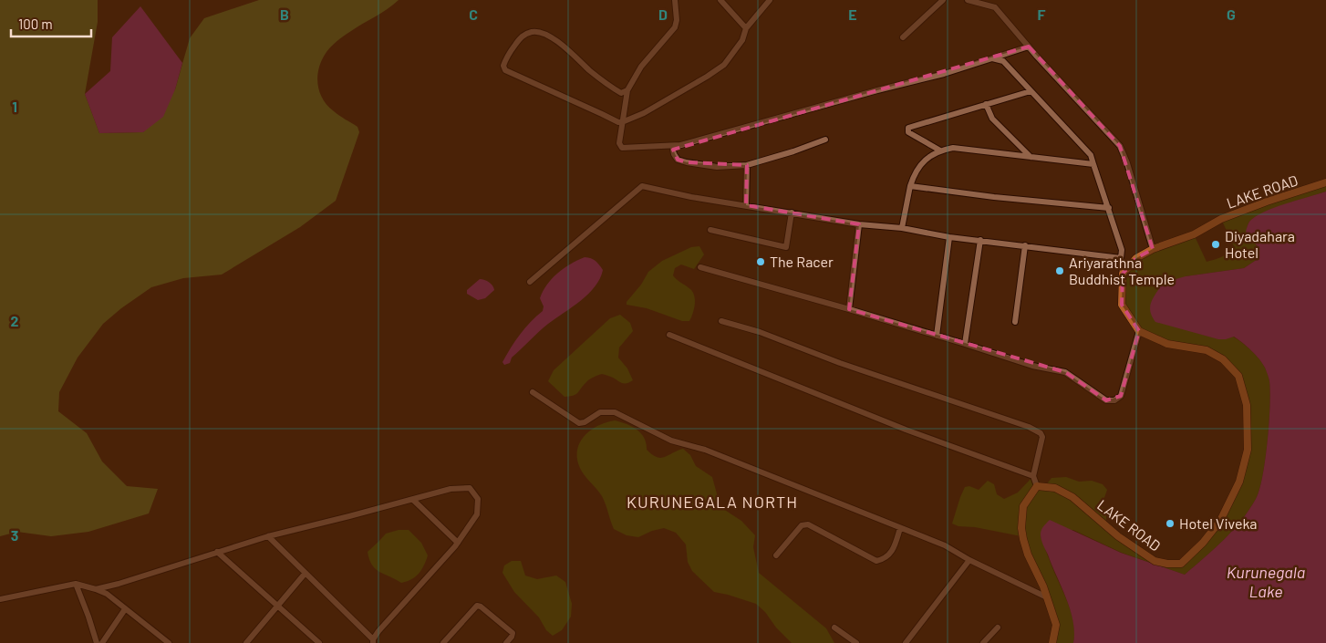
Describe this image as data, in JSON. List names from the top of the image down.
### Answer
{
  "streets": {
    "main road": ["LAKE ROAD"]
  },
  "districts": ["KURUNEGALA NORTH"],
  "water": ["Kurunegala Lake"],
  "places": [
    "Diyadahara Hotel",
    "The Racer",
    "Ariyarathna Buddhist Temple",
    "Hotel Viveka"
  ],
  "scale_bar": "100 m",
  "grid": {
    "columns": [
      "B",
      "C",
      "D",
      "E",
      "F",
      "G"
    ],
    "rows": ["1", "2", "3"]
  }
}
